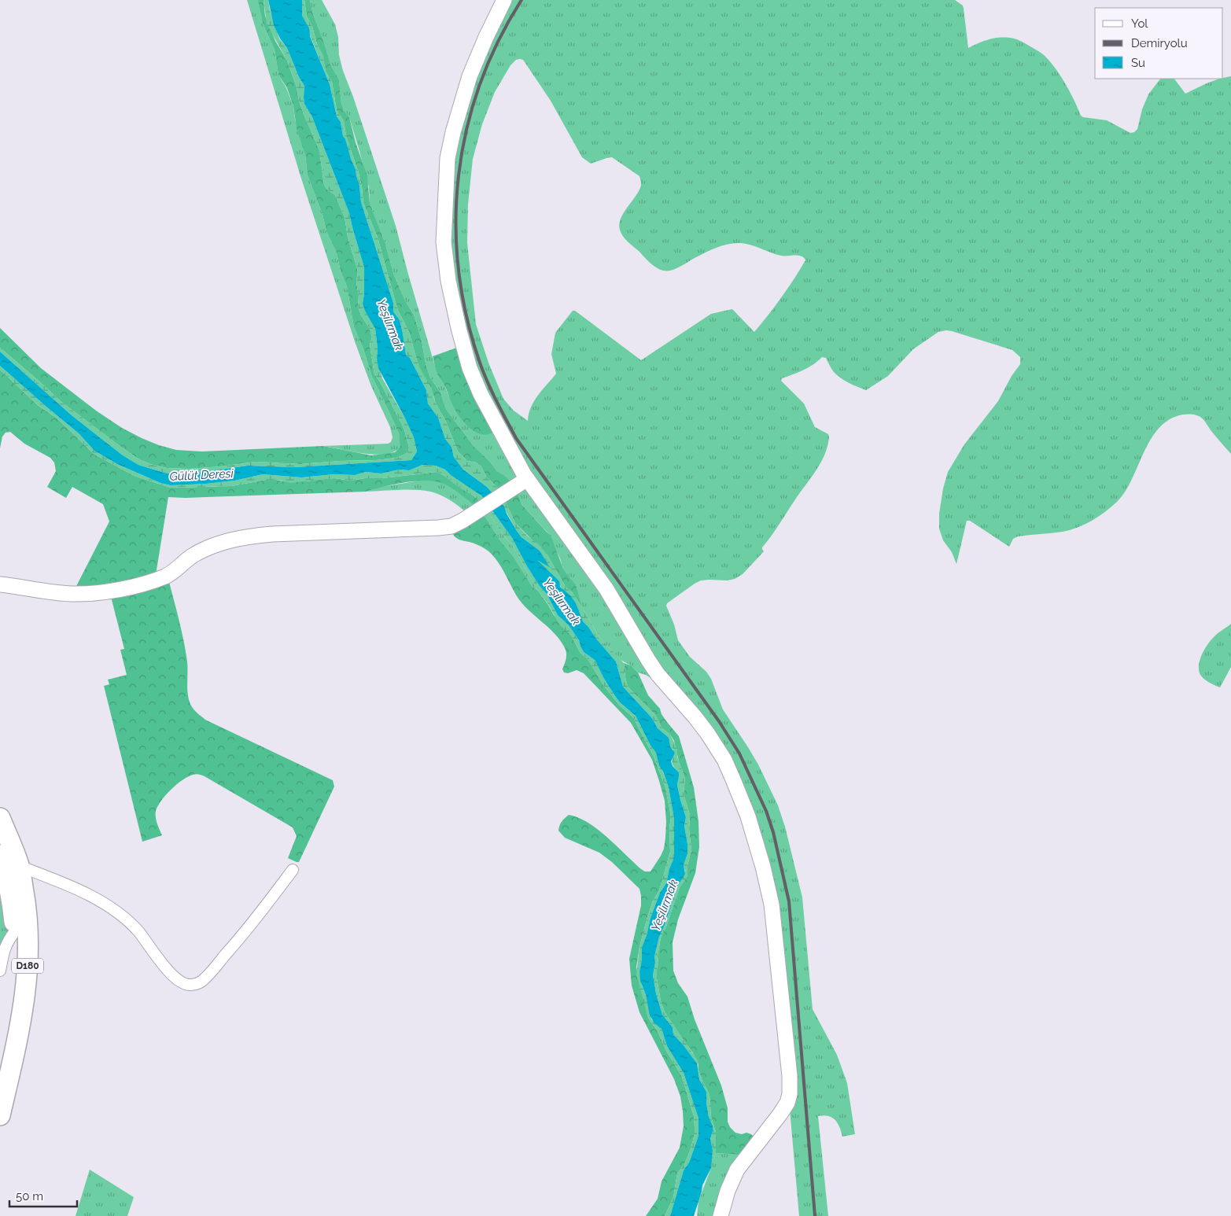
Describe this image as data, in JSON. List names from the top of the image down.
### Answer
{
  "streets": {
    "highway": ["D180"]
  },
  "water": ["Yeşilırmak", "Gülüt Deresi"],
  "legend": ["Yol", "Demiryolu", "Su"],
  "scale_bar": "50 m"
}
